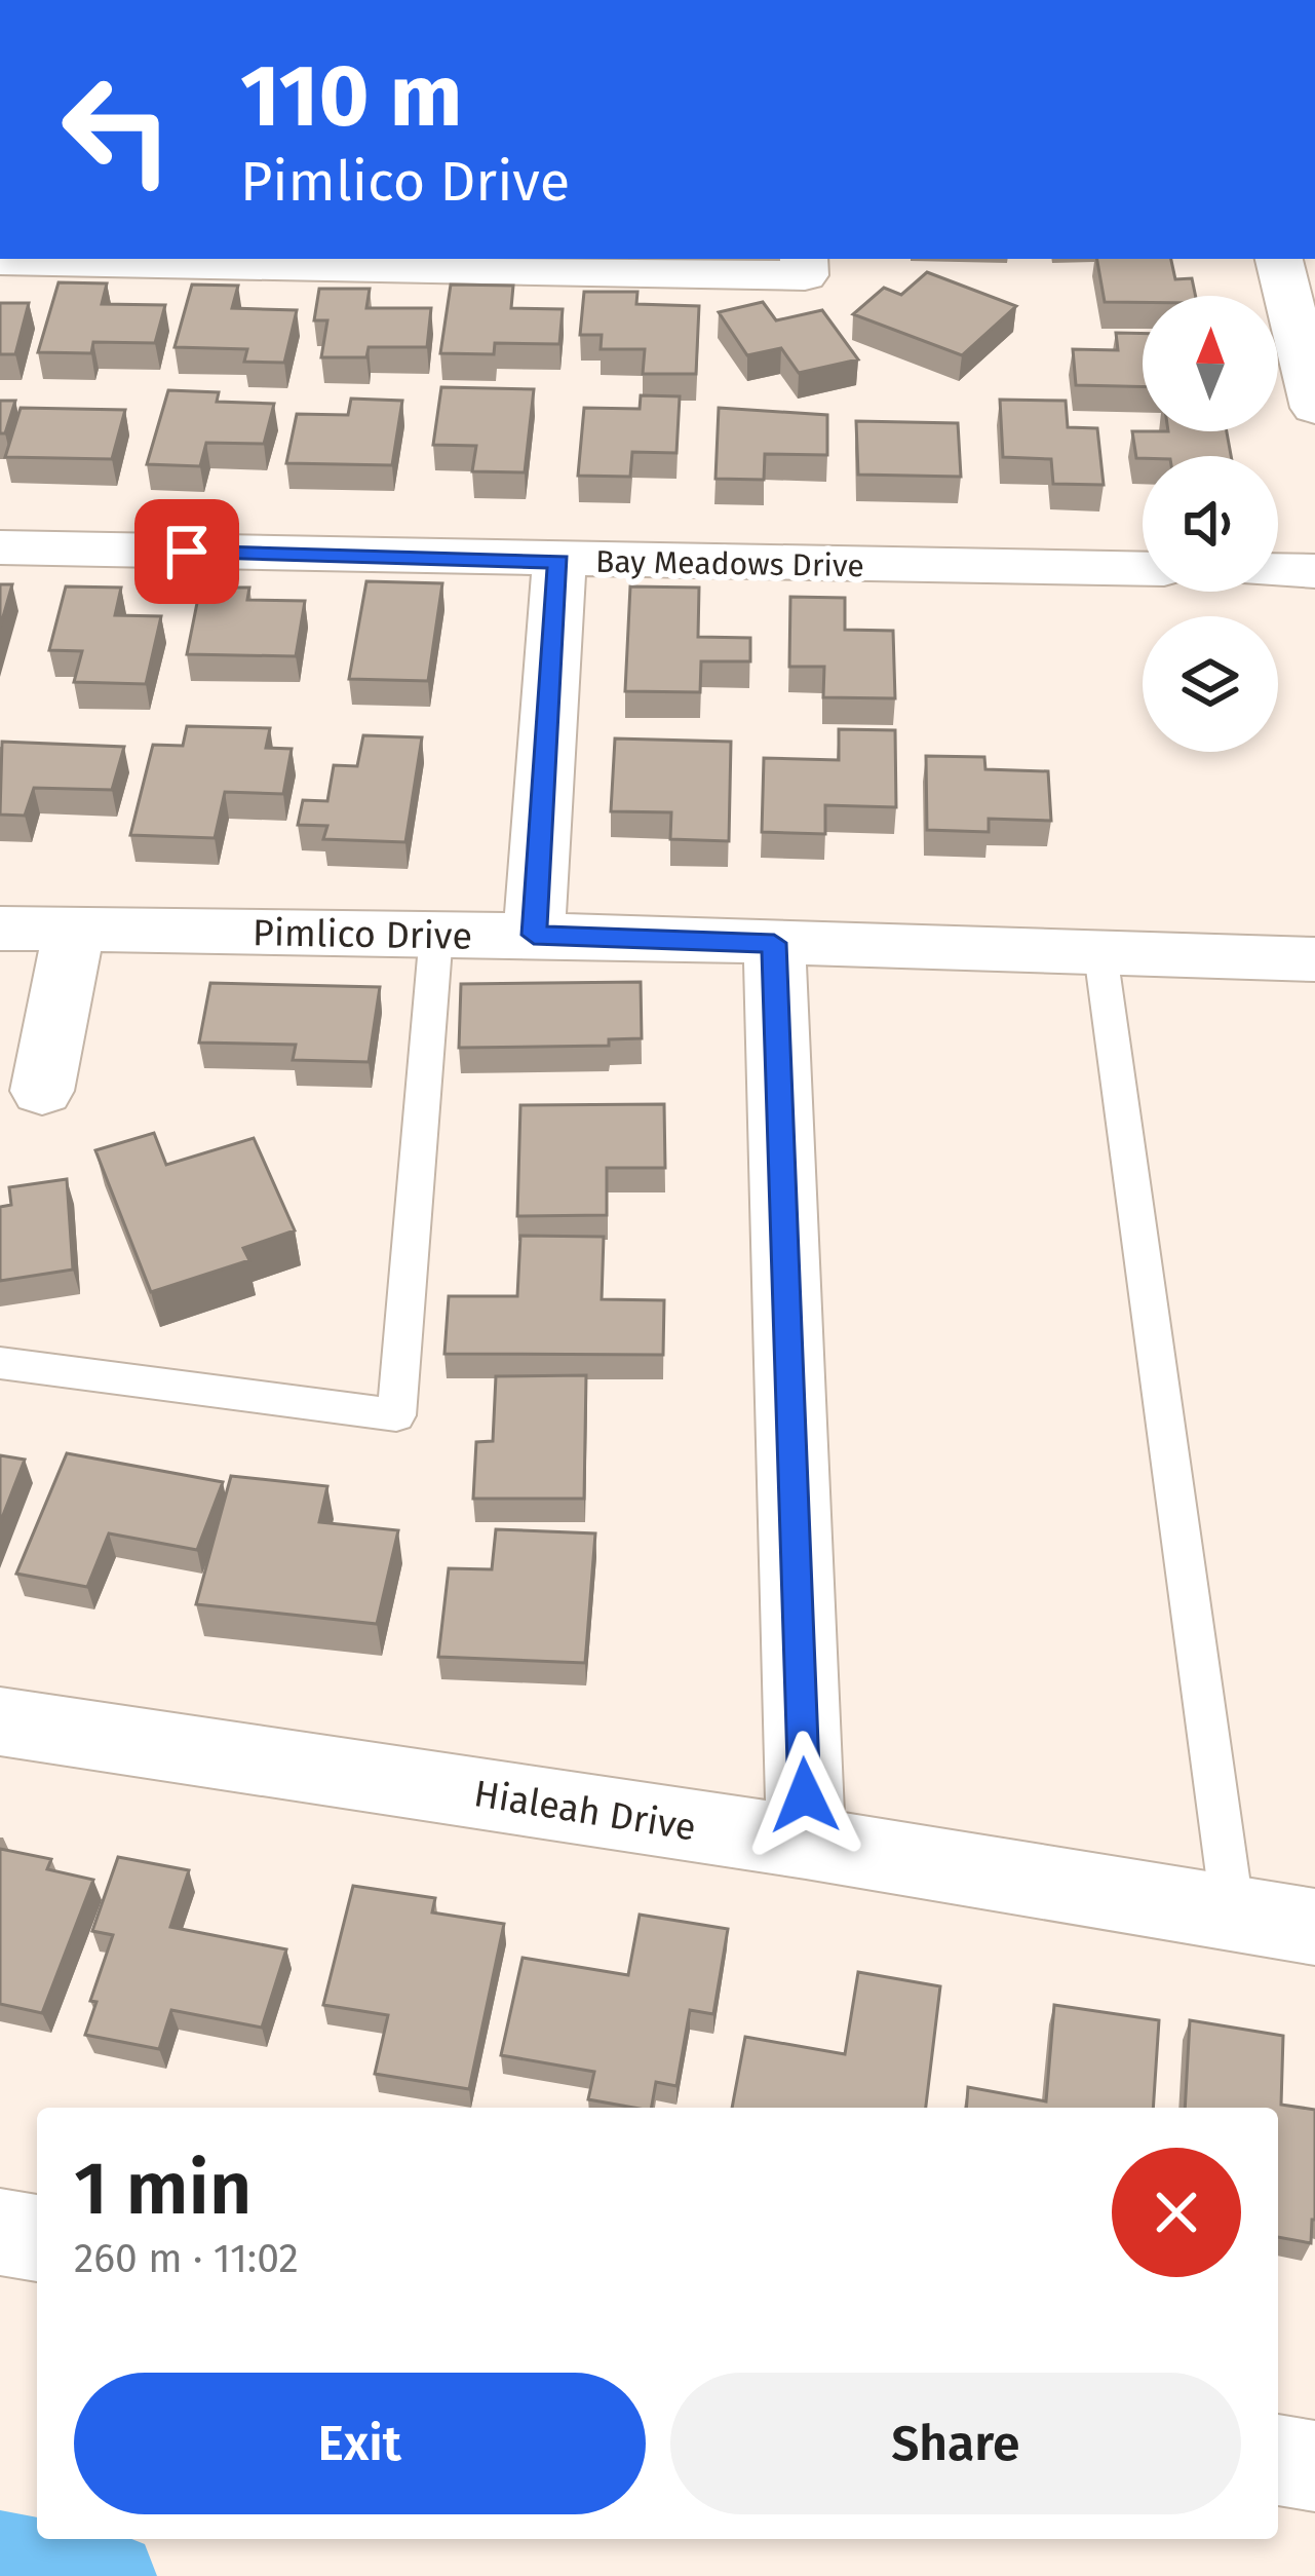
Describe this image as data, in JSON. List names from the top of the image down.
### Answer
{
  "streets": {
    "street": ["Bay Meadows Drive", "Pimlico Drive", "Hialeah Drive"]
  },
  "north": "top",
  "page": {
    "turn": ["110 m", "Pimlico Drive"],
    "heading": ["1 min", "260 m · 11:02"],
    "buttons": ["Exit", "Share"]
  }
}
